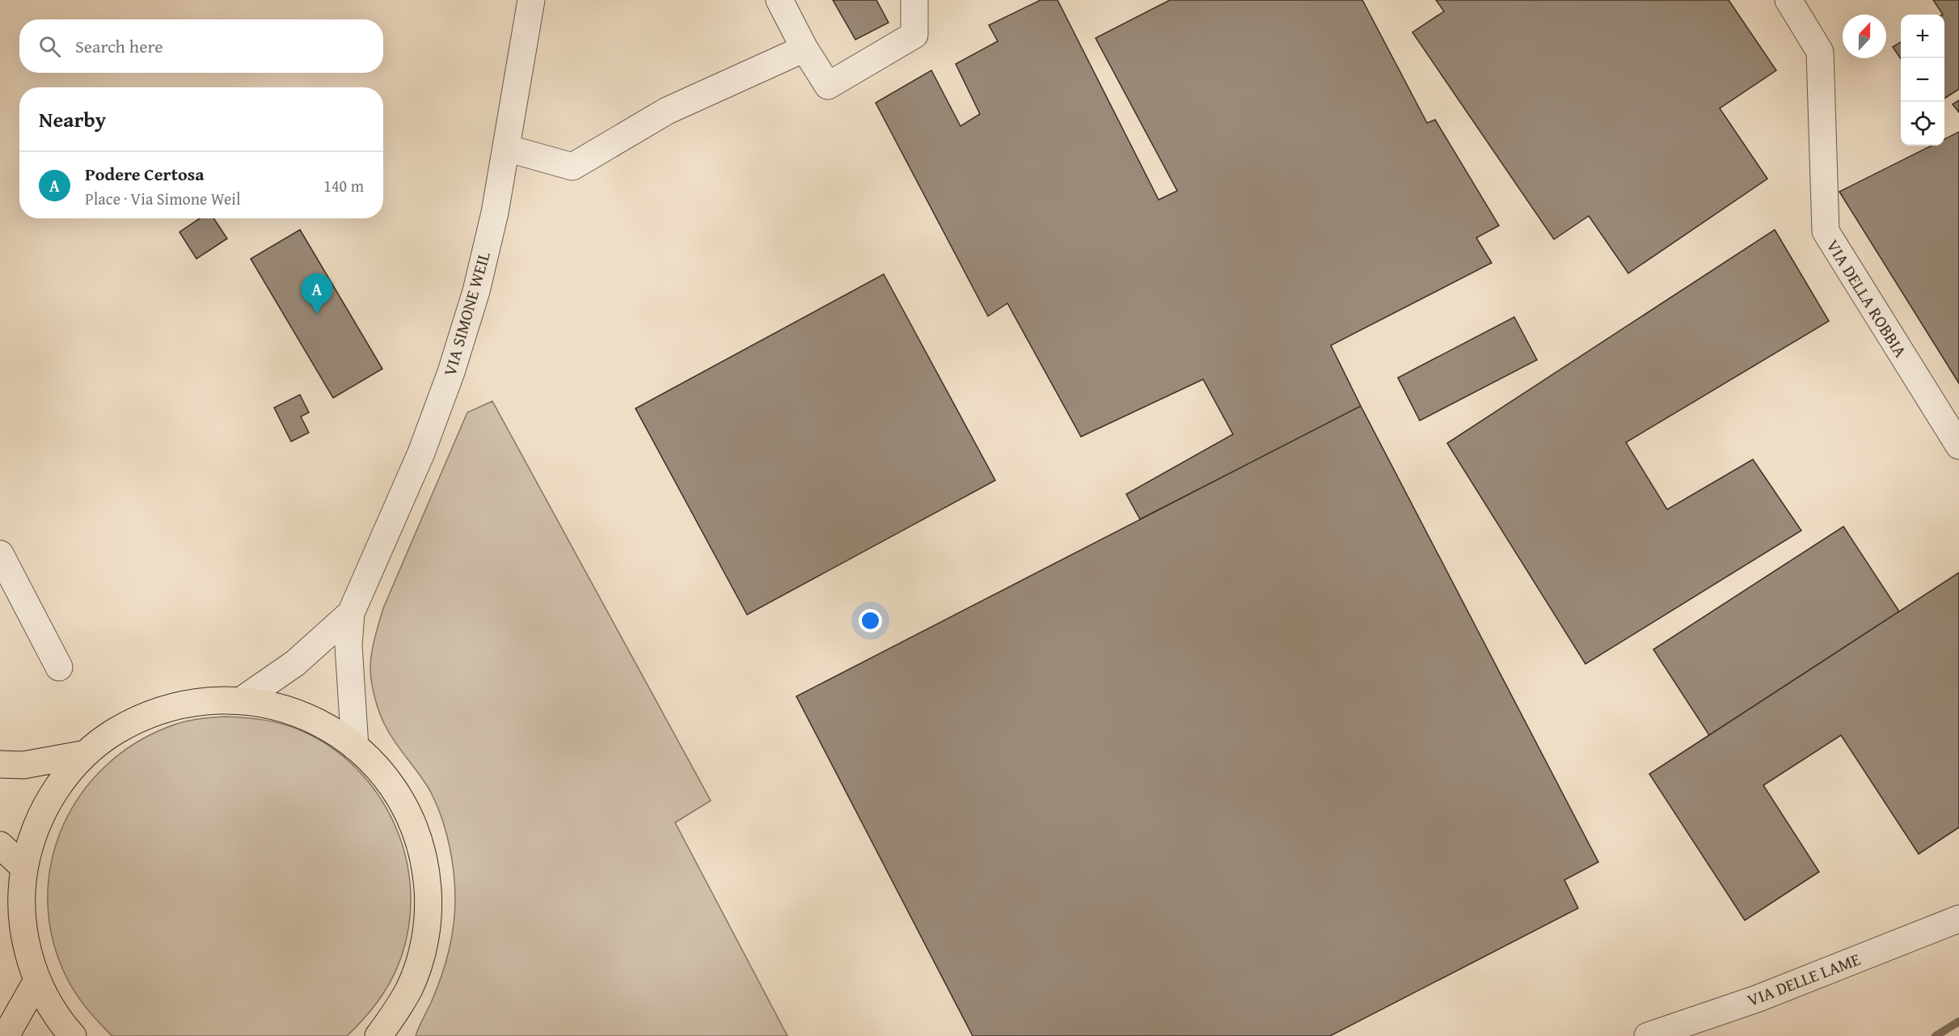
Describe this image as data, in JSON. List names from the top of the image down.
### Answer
{
  "streets": {
    "street": ["VIA DELLA ROBBIA", "VIA SIMONE WEIL", "VIA DELLE LAME"]
  },
  "north": "top",
  "page": {
    "map_buttons": ["+", "−"],
    "search": "Search here",
    "heading": "Nearby",
    "list": [
      {
        "mark": "A",
        "name": "Podere Certosa",
        "note": "Place · Via Simone Weil",
        "value": "140 m"
      }
    ],
    "pins": "A"
  }
}
